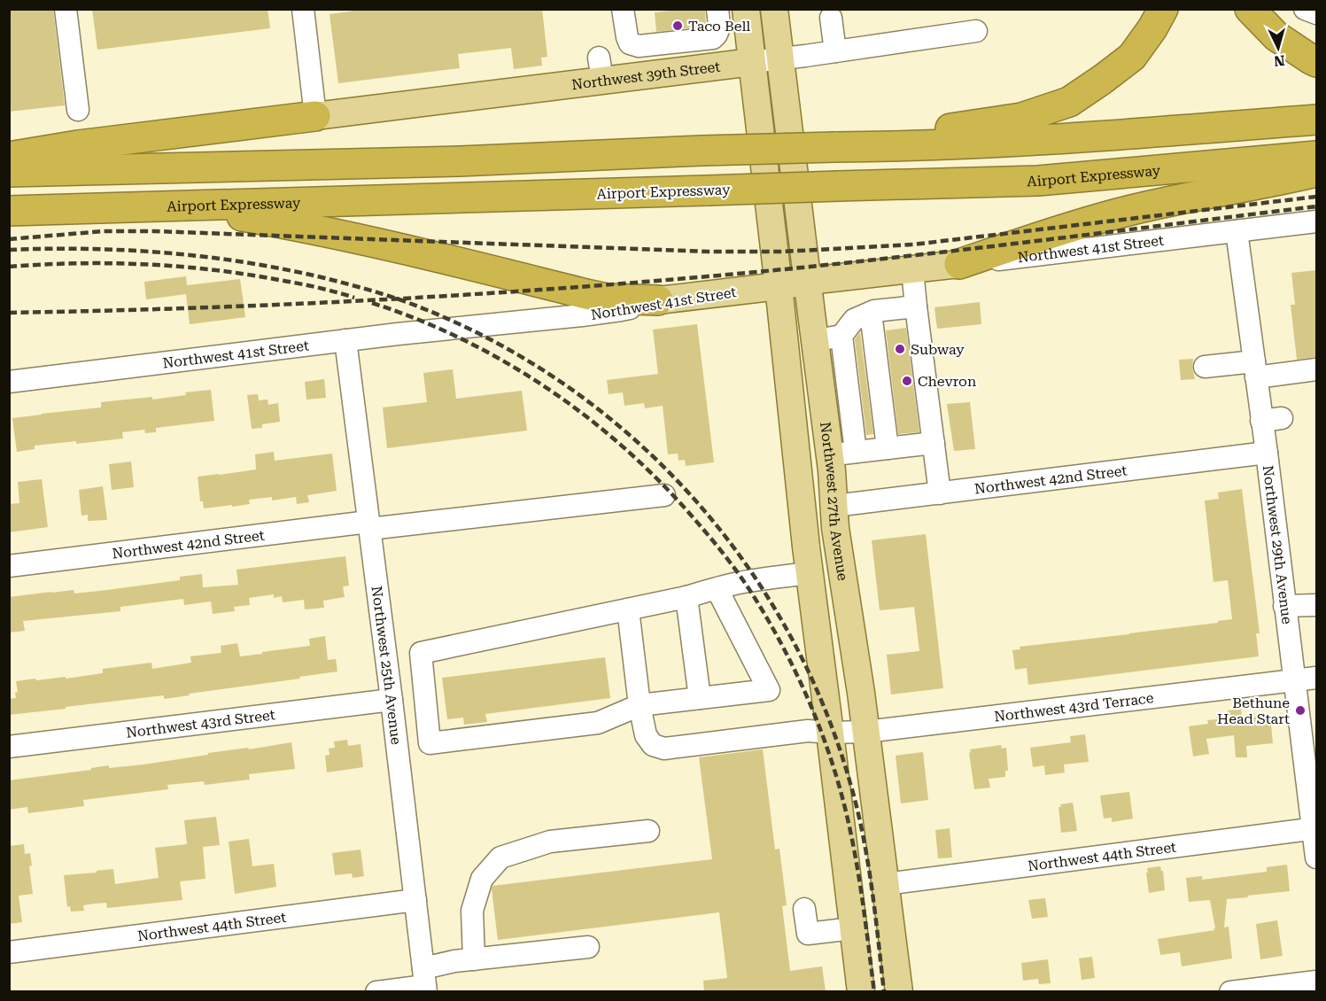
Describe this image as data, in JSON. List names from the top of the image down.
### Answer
{
  "streets": {
    "highway": ["Airport Expressway"],
    "main road": ["Northwest 39th Street", "Northwest 41st Street", "Northwest 27th Avenue"],
    "street": [
      "Northwest 42nd Street",
      "Northwest 29th Avenue",
      "Northwest 25th Avenue",
      "Northwest 43rd Terrace",
      "Northwest 43rd Street",
      "Northwest 44th Street"
    ]
  },
  "crossings": [
    ["Northwest 39th Street", "Northwest 27th Avenue"],
    ["Northwest 41st Street", "Northwest 27th Avenue"],
    ["Northwest 41st Street", "Northwest 29th Avenue"],
    ["Northwest 41st Street", "Northwest 25th Avenue"],
    ["Northwest 42nd Street", "Northwest 27th Avenue"],
    ["Northwest 42nd Street", "Northwest 29th Avenue"],
    ["Northwest 42nd Street", "Northwest 25th Avenue"],
    ["Northwest 27th Avenue", "Northwest 43rd Terrace"],
    ["Northwest 27th Avenue", "Northwest 44th Street"],
    ["Northwest 29th Avenue", "Northwest 43rd Terrace"],
    ["Northwest 29th Avenue", "Northwest 44th Street"],
    ["Northwest 25th Avenue", "Northwest 43rd Street"],
    ["Northwest 25th Avenue", "Northwest 44th Street"]
  ],
  "places": [
    "Taco Bell",
    "Subway",
    "Chevron",
    "Bethune Head Start"
  ],
  "north": "bottom"
}
